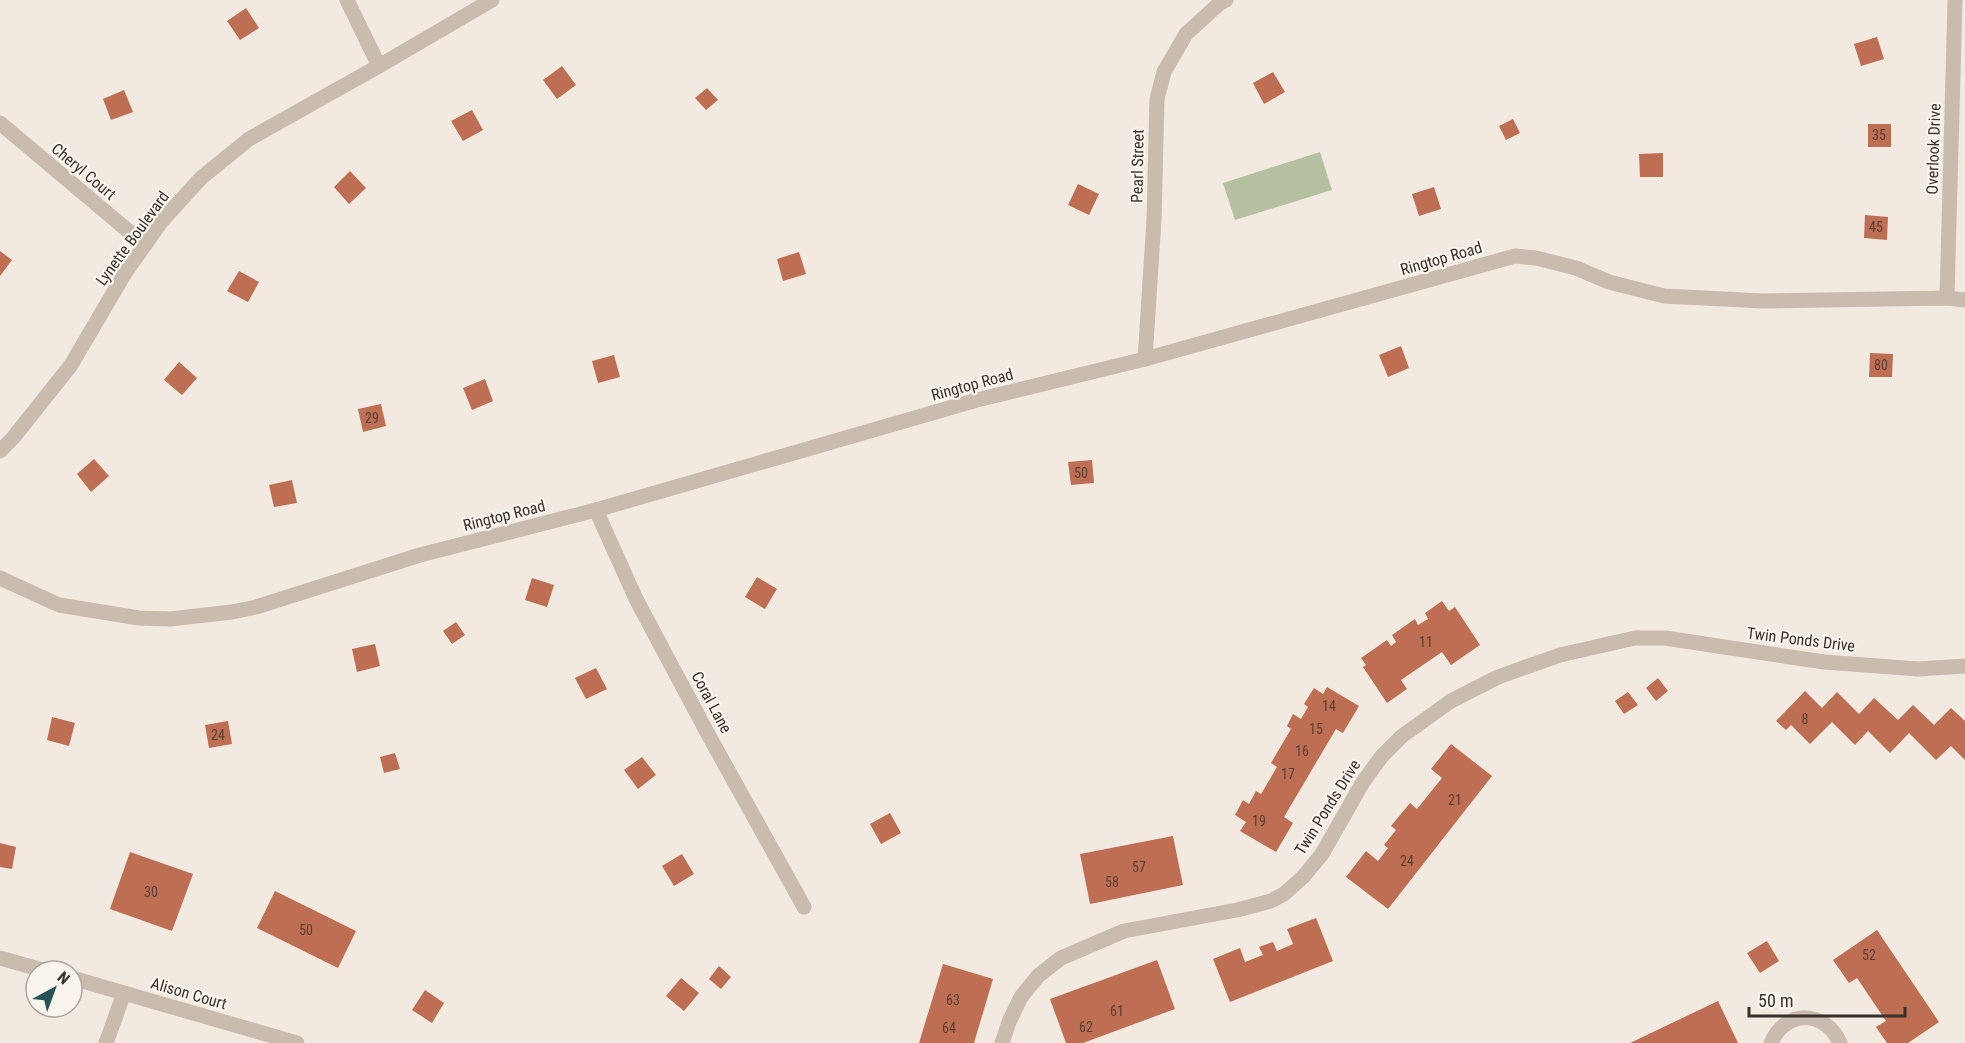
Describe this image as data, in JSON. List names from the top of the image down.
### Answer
{
  "streets": {
    "street": [
      "Overlook Drive",
      "Pearl Street",
      "Cheryl Court",
      "Lynette Boulevard",
      "Ringtop Road",
      "Twin Ponds Drive",
      "Coral Lane",
      "Alison Court"
    ]
  },
  "crossings": [
    ["Overlook Drive", "Ringtop Road"],
    ["Pearl Street", "Ringtop Road"],
    ["Cheryl Court", "Lynette Boulevard"],
    ["Ringtop Road", "Coral Lane"]
  ],
  "house_numbers": [
    "35",
    "45",
    "80",
    "29",
    "50",
    "11",
    "14",
    "8",
    "15",
    "24",
    "16",
    "17",
    "21",
    "19",
    "24",
    "57",
    "58",
    "30",
    "50",
    "52",
    "63",
    "61",
    "62",
    "64"
  ],
  "scale_bar": "50 m",
  "north": "top right"
}
